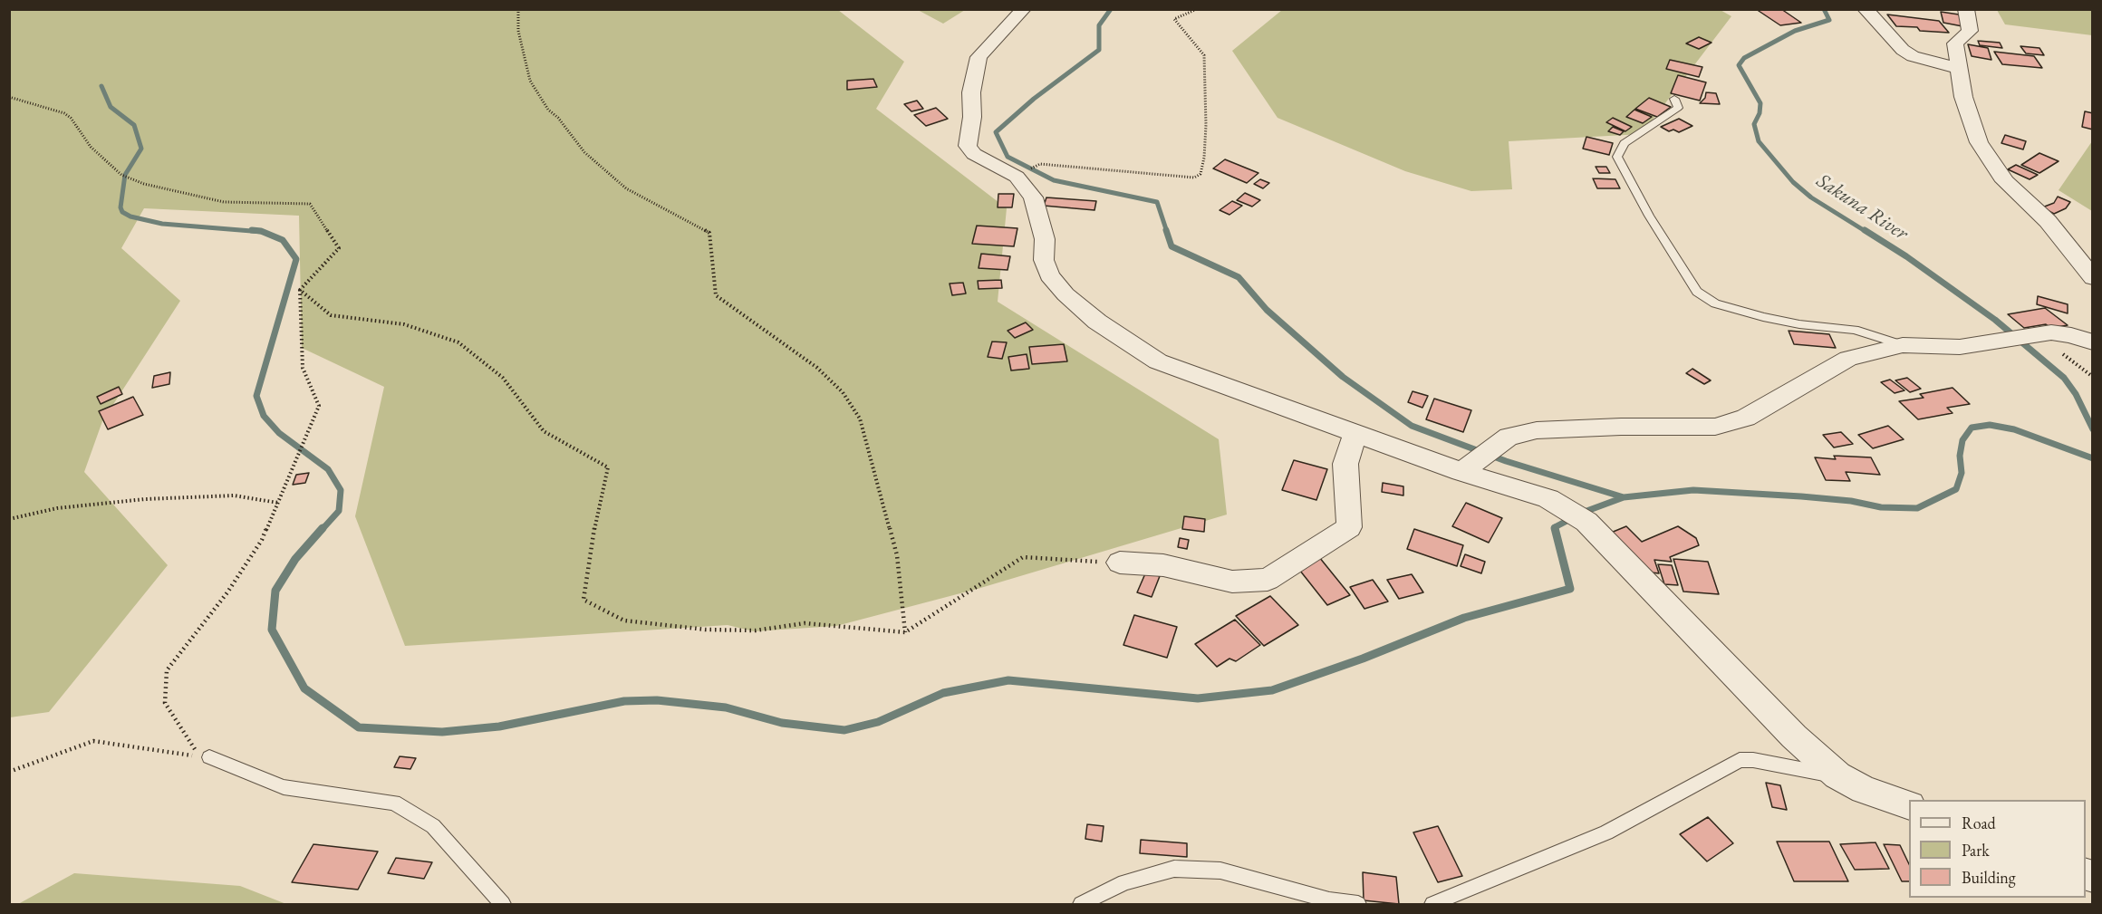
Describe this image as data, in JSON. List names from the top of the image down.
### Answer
{
  "water": ["Sakuna River"],
  "legend": ["Road", "Park", "Building"]
}
